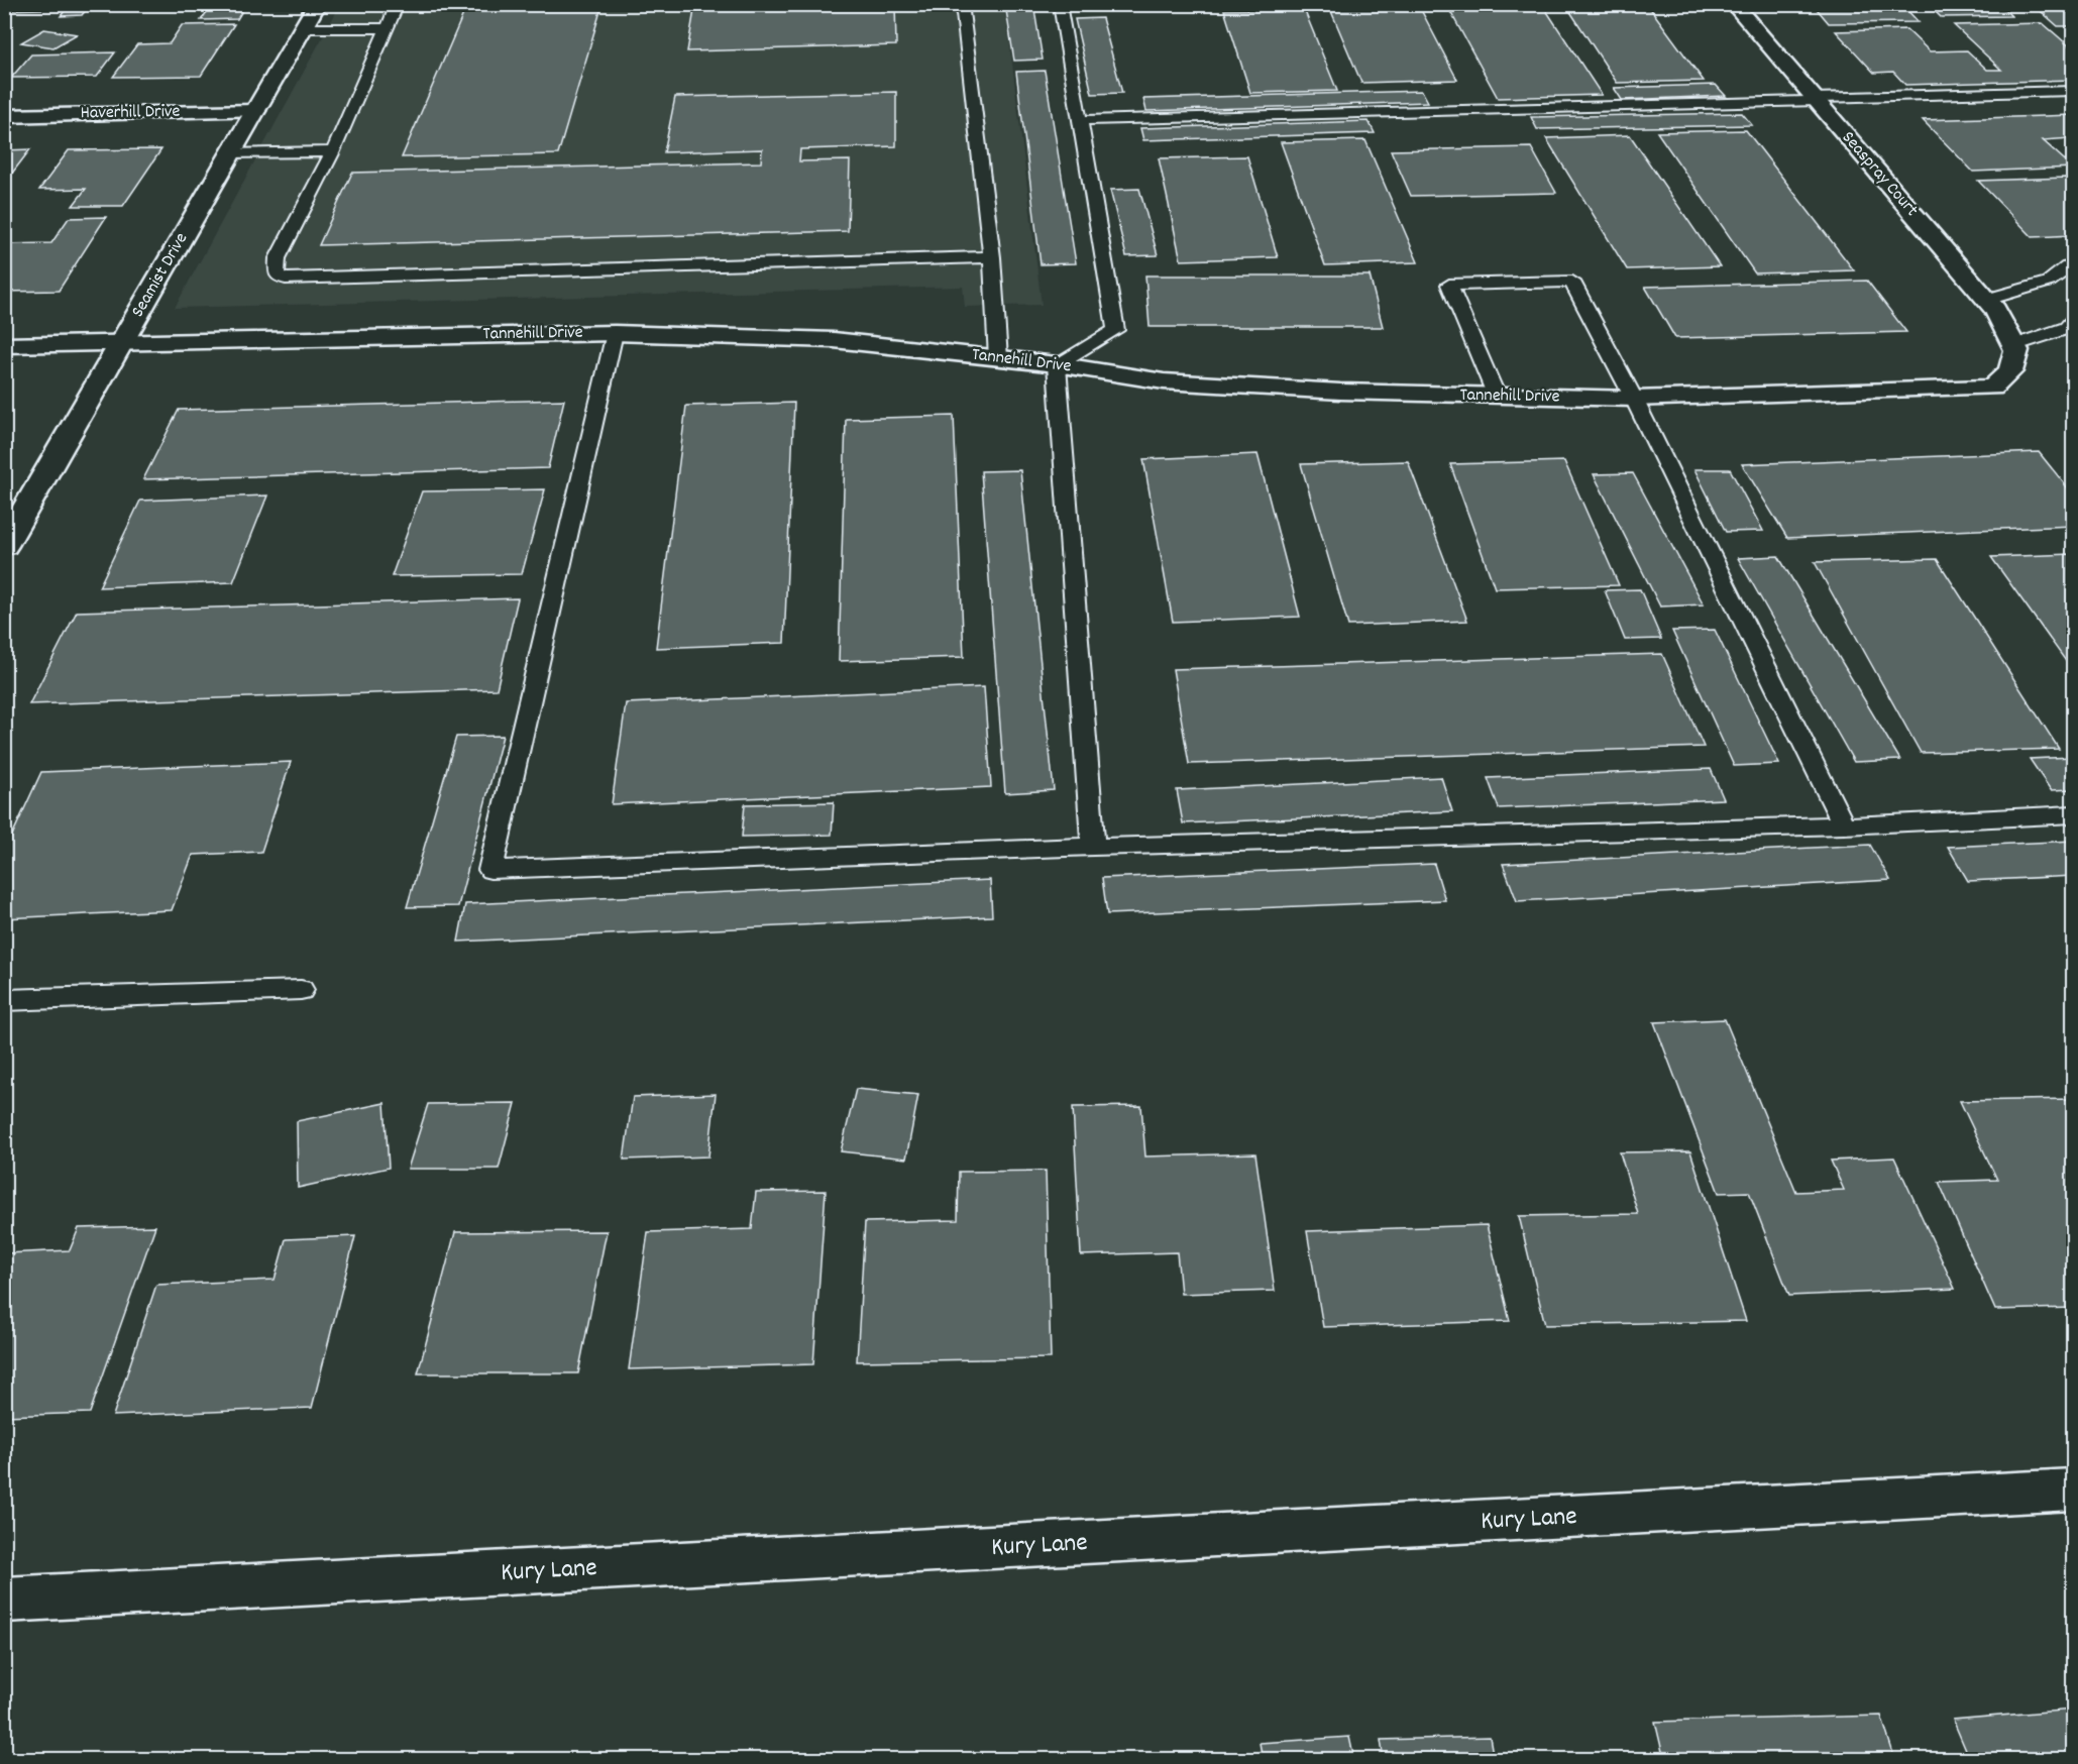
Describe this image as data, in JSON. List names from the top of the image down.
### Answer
{
  "streets": {
    "street": [
      "Haverhill Drive",
      "Seaspray Court",
      "Seamist Drive",
      "Tannehill Drive",
      "Kury Lane"
    ]
  },
  "crossings": [
    ["Haverhill Drive", "Seamist Drive"],
    ["Seaspray Court", "Tannehill Drive"],
    ["Seamist Drive", "Tannehill Drive"]
  ]
}
